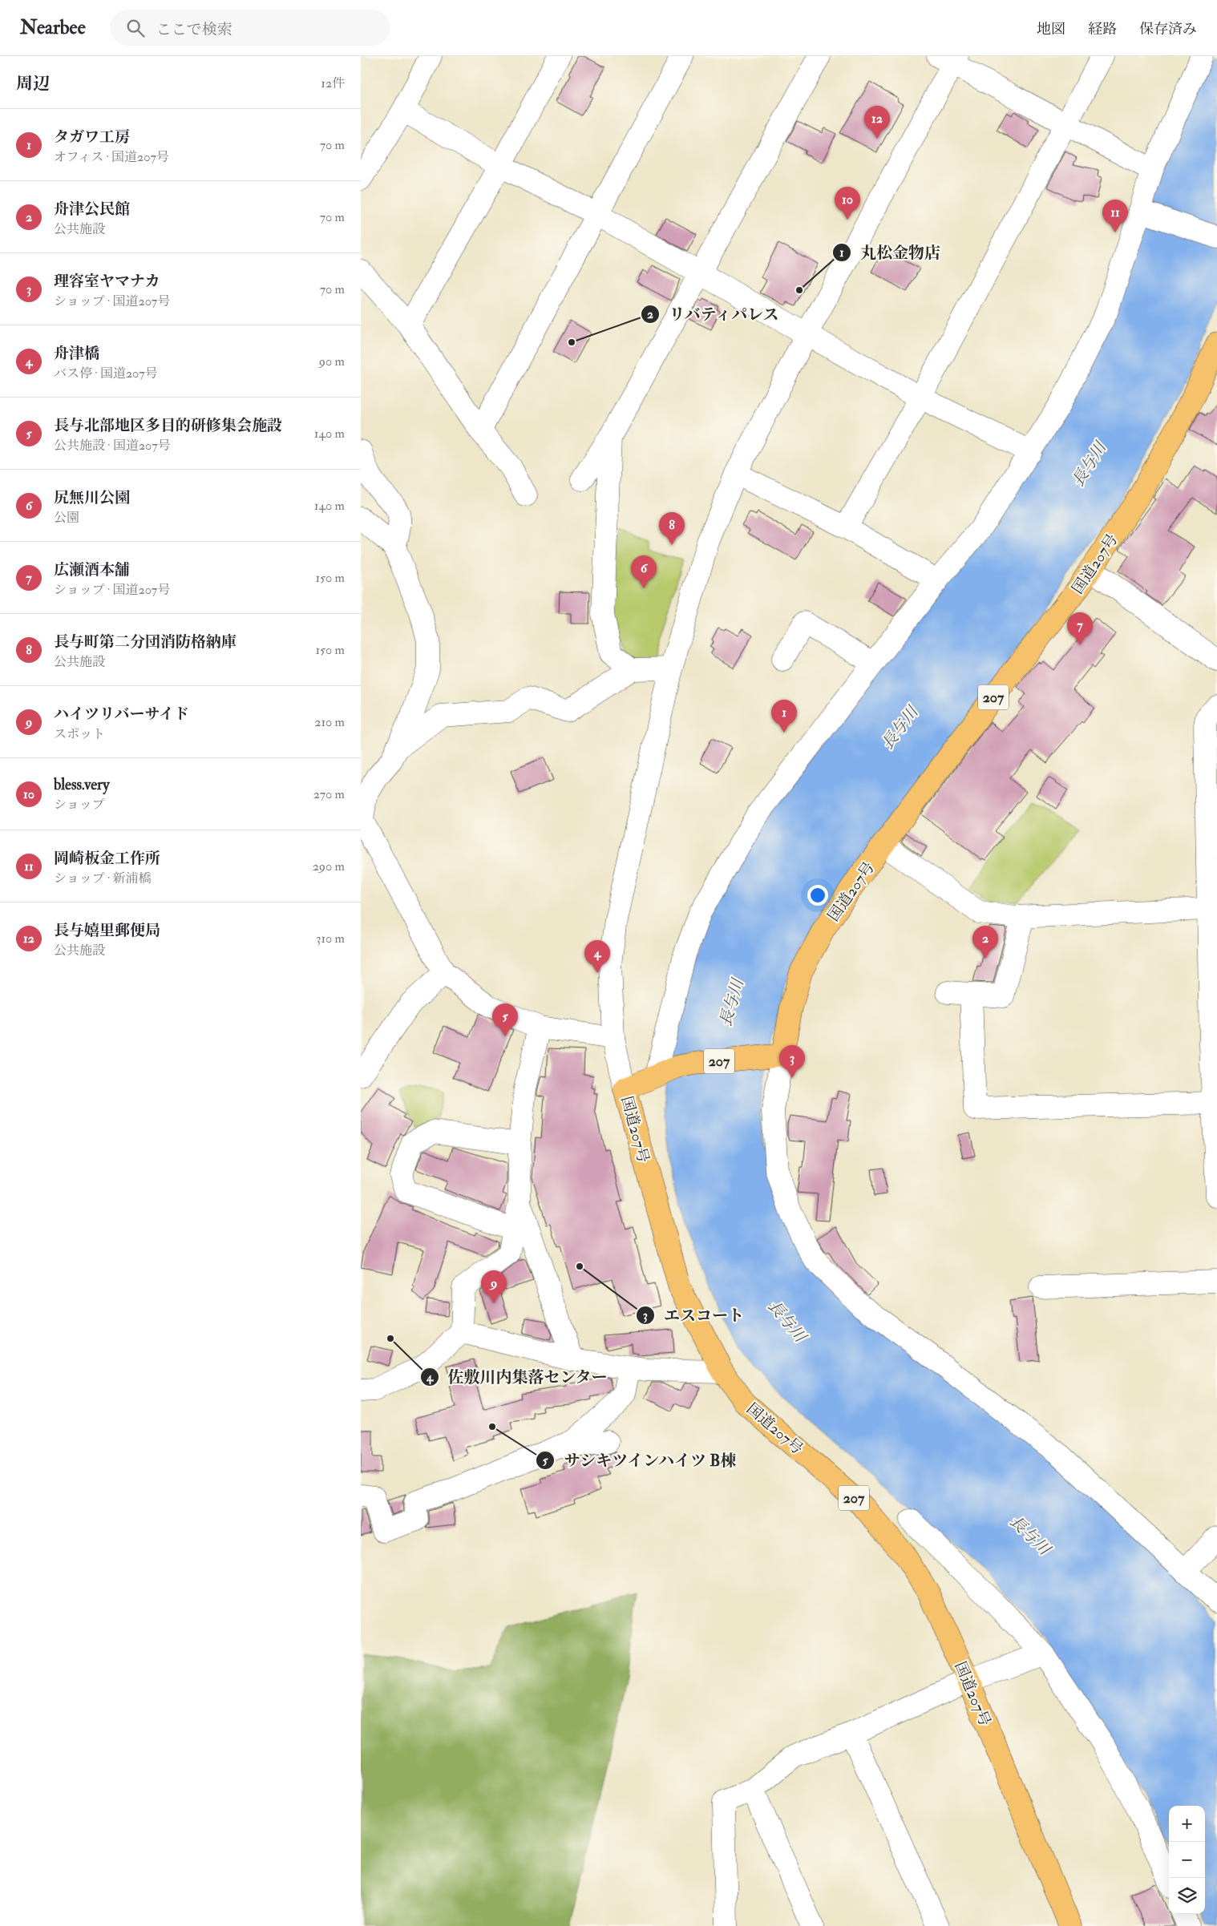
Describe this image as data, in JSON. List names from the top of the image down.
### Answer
{
  "streets": {
    "highway": ["国道207号", "207"]
  },
  "water": ["長与川"],
  "places": [
    "丸松金物店",
    "リバティパレス",
    "エスコート",
    "佐敷川内集落センター",
    "サシキツインハイツ B棟"
  ],
  "page": {
    "header": "Nearbee",
    "search": "ここで検索",
    "nav": ["地図", "経路", "保存済み"],
    "heading": ["周辺", "12件"],
    "pins": [
      "12",
      "10",
      "11",
      "8",
      "6",
      "7",
      "1",
      "2",
      "4",
      "5",
      "3",
      "9"
    ],
    "list": [
      {
        "mark": "1",
        "name": "タガワ工房",
        "note": "オフィス · 国道207号",
        "value": "70 m"
      },
      {
        "mark": "2",
        "name": "舟津公民館",
        "note": "公共施設",
        "value": "70 m"
      },
      {
        "mark": "3",
        "name": "理容室ヤマナカ",
        "note": "ショップ · 国道207号",
        "value": "70 m"
      },
      {
        "mark": "4",
        "name": "舟津橋",
        "note": "バス停 · 国道207号",
        "value": "90 m"
      },
      {
        "mark": "5",
        "name": "長与北部地区多目的研修集会施設",
        "note": "公共施設 · 国道207号",
        "value": "140 m"
      },
      {
        "mark": "6",
        "name": "尻無川公園",
        "note": "公園",
        "value": "140 m"
      },
      {
        "mark": "7",
        "name": "広瀬酒本舗",
        "note": "ショップ · 国道207号",
        "value": "150 m"
      },
      {
        "mark": "8",
        "name": "長与町第二分団消防格納庫",
        "note": "公共施設",
        "value": "150 m"
      },
      {
        "mark": "9",
        "name": "ハイツリバーサイド",
        "note": "スポット",
        "value": "210 m"
      },
      {
        "mark": "10",
        "name": "bless.very",
        "note": "ショップ",
        "value": "270 m"
      },
      {
        "mark": "11",
        "name": "岡崎板金工作所",
        "note": "ショップ · 新浦橋",
        "value": "290 m"
      },
      {
        "mark": "12",
        "name": "長与嬉里郵便局",
        "note": "公共施設",
        "value": "310 m"
      }
    ],
    "map_buttons": ["+", "−"]
  }
}
